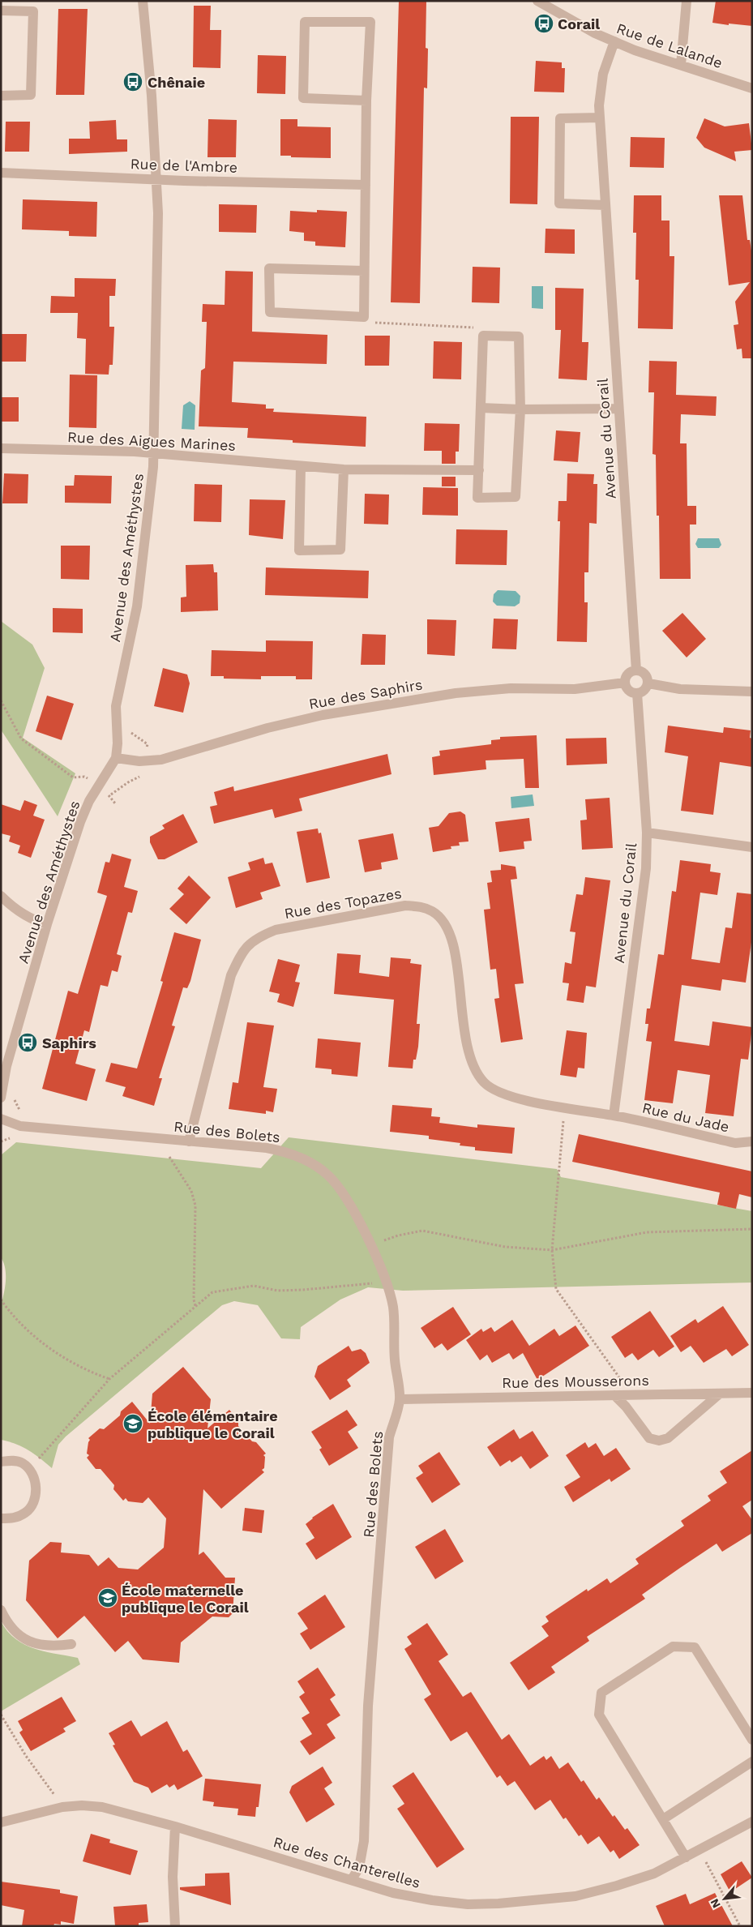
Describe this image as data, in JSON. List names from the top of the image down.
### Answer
{
  "streets": {
    "street": [
      "Rue de Lalande",
      "Rue de l'Ambre",
      "Avenue du Corail",
      "Rue des Aigues Marines",
      "Avenue des Améthystes",
      "Rue des Saphirs",
      "Rue des Topazes",
      "Rue du Jade",
      "Rue des Bolets",
      "Rue des Mousserons",
      "Rue des Chanterelles"
    ]
  },
  "crossings": [
    ["Rue de Lalande", "Avenue du Corail"],
    ["Rue de l'Ambre", "Avenue des Améthystes"],
    ["Avenue du Corail", "Rue des Saphirs"],
    ["Avenue du Corail", "Rue des Topazes"],
    ["Avenue du Corail", "Rue du Jade"],
    ["Rue des Aigues Marines", "Avenue des Améthystes"],
    ["Avenue des Améthystes", "Rue des Saphirs"],
    ["Rue des Topazes", "Rue du Jade"],
    ["Rue des Topazes", "Rue des Bolets"],
    ["Rue des Bolets", "Rue des Mousserons"],
    ["Rue des Bolets", "Rue des Chanterelles"]
  ],
  "places": {
    "bus stop": ["Corail", "Chênaie", "Saphirs"],
    "school or university": ["École élémentaire publique le Corail", "École maternelle publique le Corail"]
  },
  "north": "bottom left"
}
